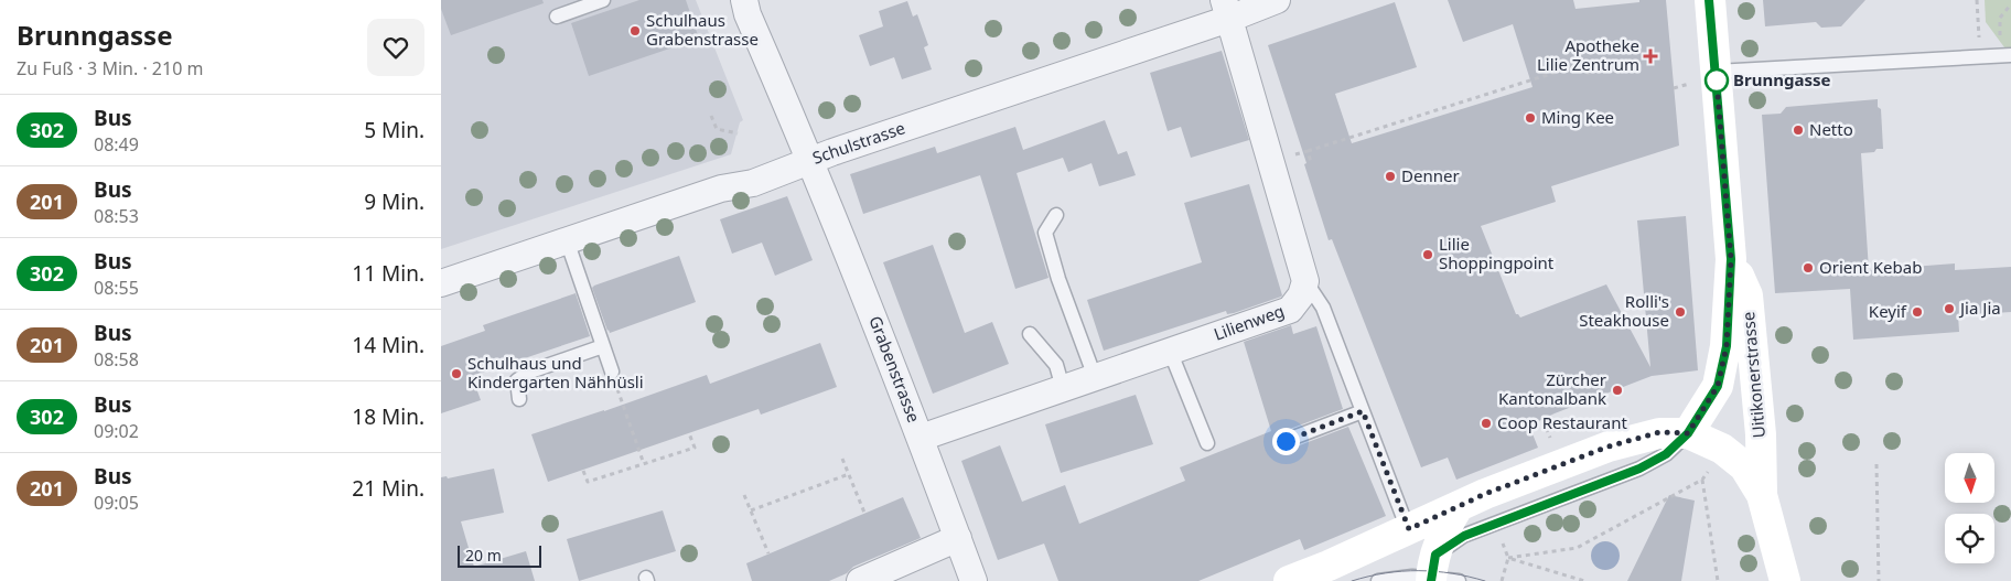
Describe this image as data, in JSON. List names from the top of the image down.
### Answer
{
  "streets": {
    "street": [
      "Schulstrasse",
      "Lilienweg",
      "Grabenstrasse",
      "Uitikonerstrasse"
    ]
  },
  "crossings": [
    ["Schulstrasse", "Grabenstrasse"],
    ["Lilienweg", "Grabenstrasse"]
  ],
  "places": {
    "other": [
      "Schulhaus Grabenstrasse",
      "Brunngasse",
      "Ming Kee",
      "Netto",
      "Denner",
      "Lilie Shoppingpoint",
      "Orient Kebab",
      "Jia Jia",
      "Rolli's Steakhouse",
      "Keyif",
      "Schulhaus und Kindergarten Nähhüsli",
      "Zürcher Kantonalbank",
      "Coop Restaurant"
    ],
    "health": ["Apotheke Lilie Zentrum"]
  },
  "lines": ["bus line 302"],
  "scale_bar": "20 m",
  "north": "bottom",
  "page": {
    "heading": ["Brunngasse", "Zu Fuß · 3 Min. · 210 m"],
    "list": [
      {
        "mark": "302",
        "name": "Bus",
        "note": "08:49",
        "value": "5 Min."
      },
      {
        "mark": "201",
        "name": "Bus",
        "note": "08:53",
        "value": "9 Min."
      },
      {
        "mark": "302",
        "name": "Bus",
        "note": "08:55",
        "value": "11 Min."
      },
      {
        "mark": "201",
        "name": "Bus",
        "note": "08:58",
        "value": "14 Min."
      },
      {
        "mark": "302",
        "name": "Bus",
        "note": "09:02",
        "value": "18 Min."
      },
      {
        "mark": "201",
        "name": "Bus",
        "note": "09:05",
        "value": "21 Min."
      }
    ],
    "scale": "20 m"
  }
}
